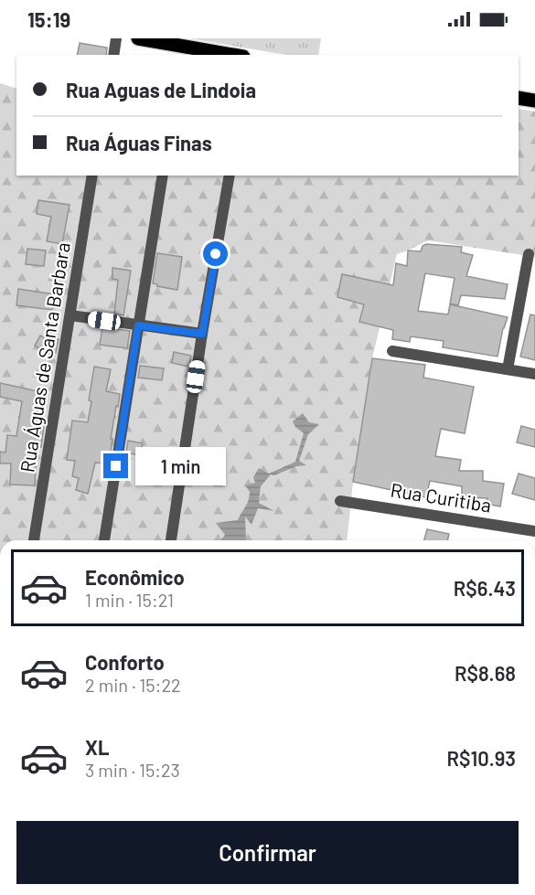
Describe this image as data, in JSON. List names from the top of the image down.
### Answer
{
  "streets": {
    "street": ["Rua Águas de Santa Barbara", "Rua Curitiba"]
  },
  "page": {
    "status": "15:19",
    "banner": ["Rua Aguas de Lindoia", "Rua Águas Finas"],
    "bubble": "1 min",
    "list": [
      {
        "name": "Econômico",
        "note": "1 min · 15:21",
        "value": "R$6.43"
      },
      {
        "name": "Conforto",
        "note": "2 min · 15:22",
        "value": "R$8.68"
      },
      {
        "name": "XL",
        "note": "3 min · 15:23",
        "value": "R$10.93"
      }
    ],
    "buttons": "Confirmar"
  }
}
